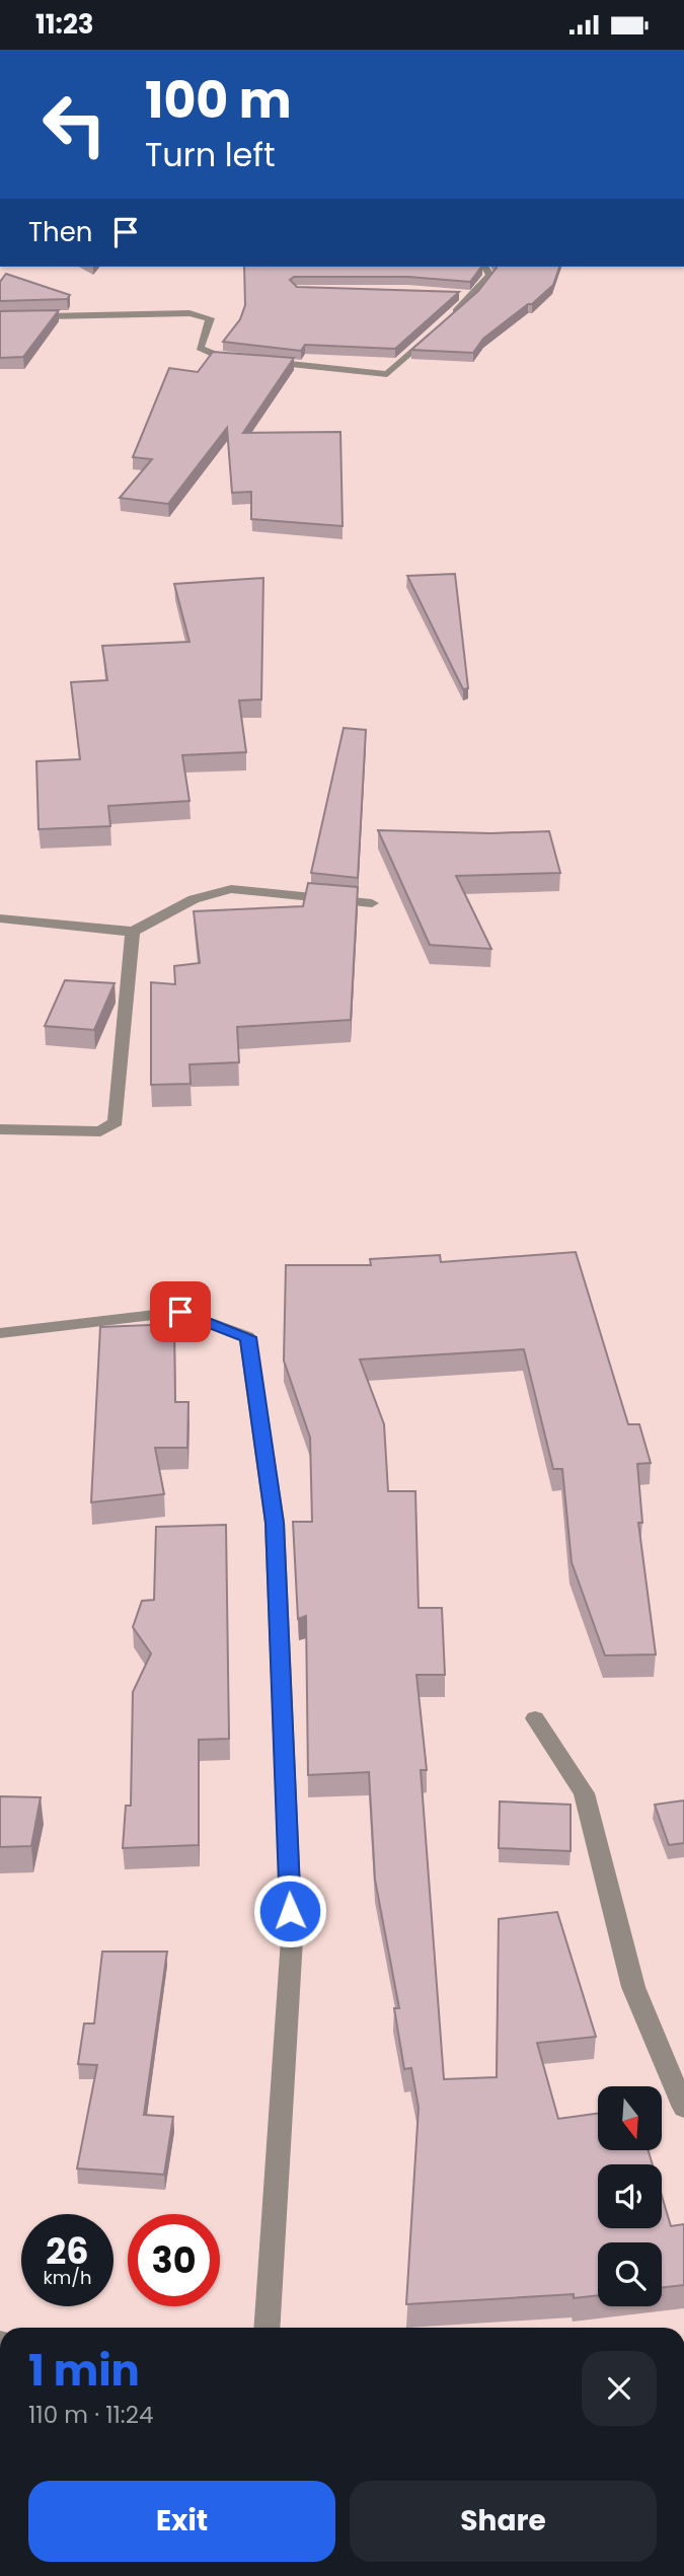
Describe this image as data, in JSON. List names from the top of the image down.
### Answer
{
  "north": "bottom",
  "page": {
    "status": "11:23",
    "turn": ["100 m", "Turn left"],
    "then": "Then",
    "speed": "26 km/h",
    "limit": "30",
    "heading": ["1 min", "110 m · 11:24"],
    "buttons": ["Exit", "Share"]
  }
}
